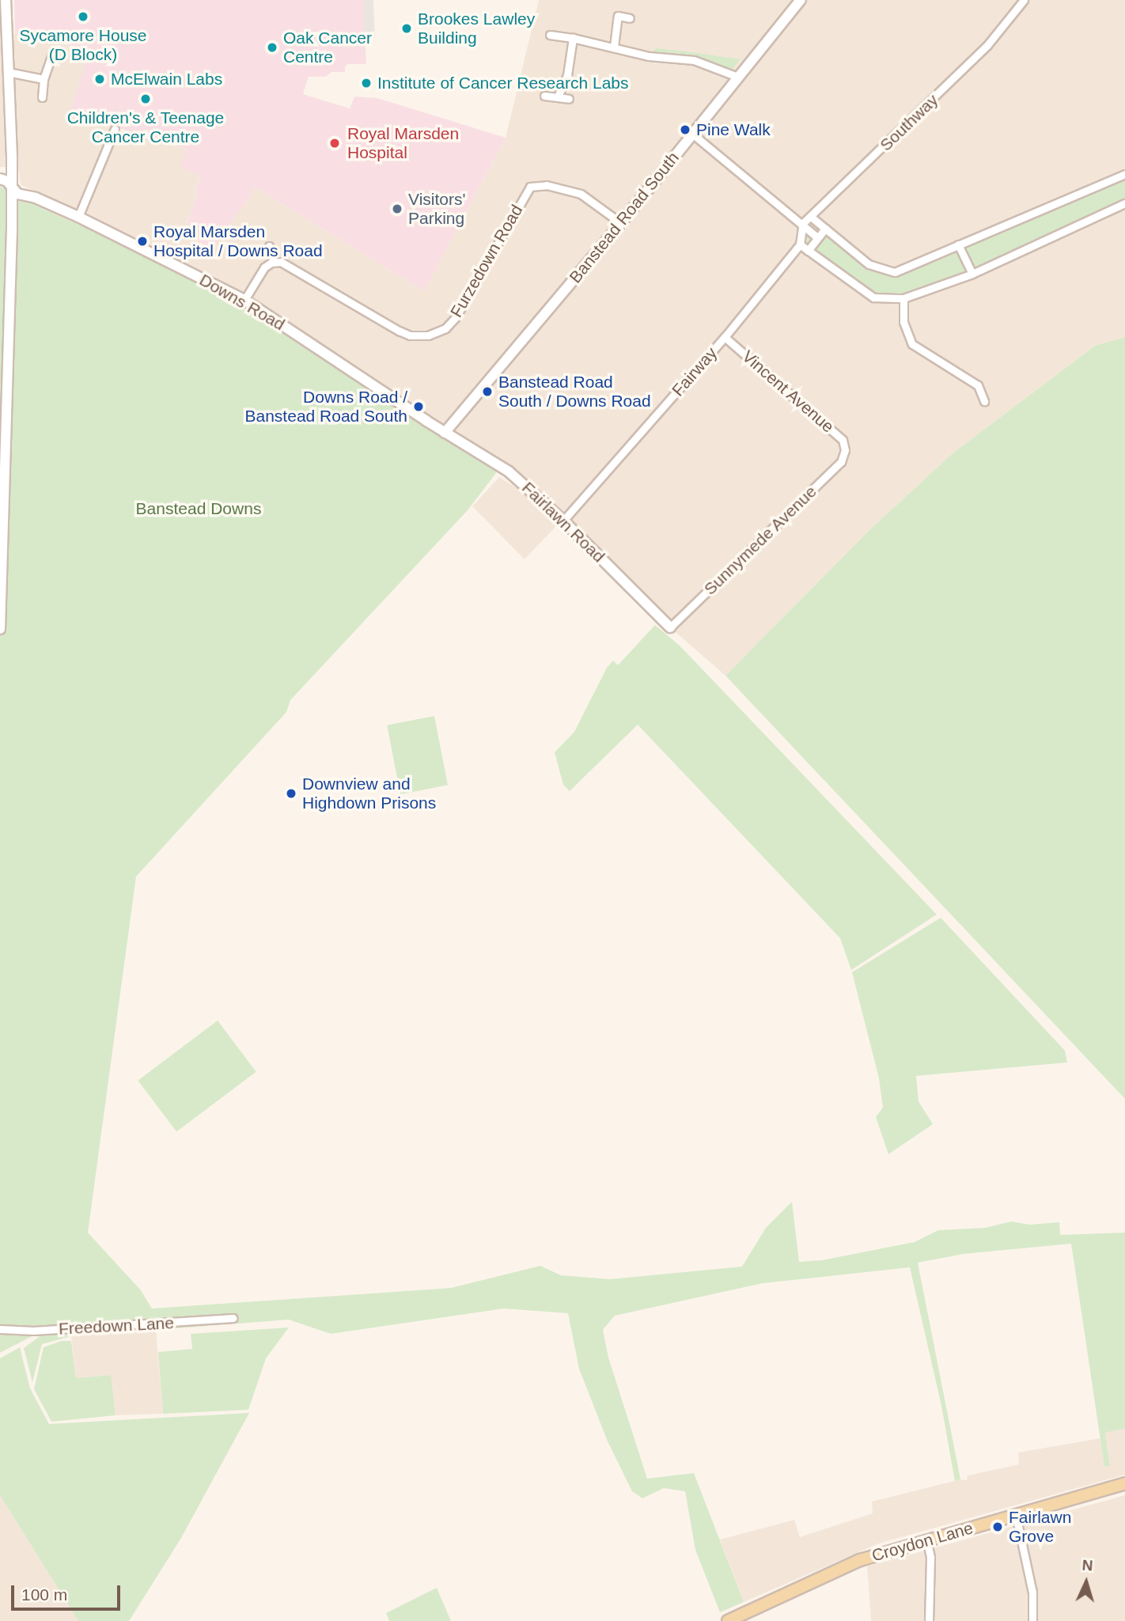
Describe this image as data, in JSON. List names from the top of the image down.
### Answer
{
  "streets": {
    "main road": ["Croydon Lane"],
    "street": [
      "Southway",
      "Banstead Road South",
      "Furzedown Road",
      "Downs Road",
      "Fairway",
      "Vincent Avenue",
      "Fairlawn Road",
      "Sunnymede Avenue",
      "Freedown Lane"
    ]
  },
  "crossings": [
    ["Banstead Road South", "Furzedown Road"],
    ["Banstead Road South", "Downs Road"],
    ["Banstead Road South", "Fairlawn Road"],
    ["Downs Road", "Fairlawn Road"],
    ["Fairway", "Vincent Avenue"],
    ["Fairway", "Fairlawn Road"],
    ["Vincent Avenue", "Sunnymede Avenue"],
    ["Fairlawn Road", "Sunnymede Avenue"]
  ],
  "parks": ["Banstead Downs"],
  "places": [
    "Sycamore House (D Block)",
    "Brookes Lawley Building",
    "Oak Cancer Centre",
    "McElwain Labs",
    "Institute of Cancer Research Labs",
    "Children's & Teenage Cancer Centre",
    "Pine Walk",
    "Royal Marsden Hospital",
    "Visitors' Parking",
    "Royal Marsden Hospital / Downs Road",
    "Banstead Road South / Downs Road",
    "Downs Road / Banstead Road South",
    "Downview and Highdown Prisons",
    "Fairlawn Grove"
  ],
  "scale_bar": "100 m",
  "north": "top"
}
